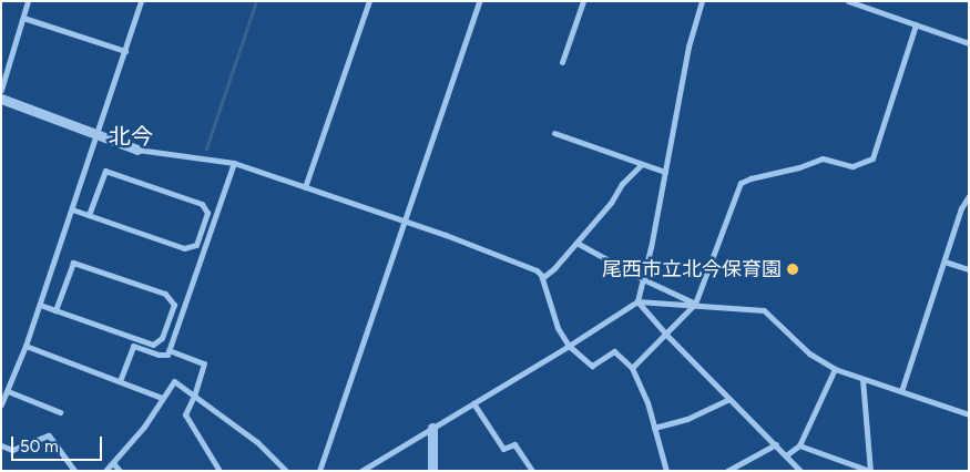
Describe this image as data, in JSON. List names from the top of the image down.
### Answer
{
  "districts": ["北今"],
  "places": ["尾西市立北今保育園"],
  "scale_bar": "50 m"
}
